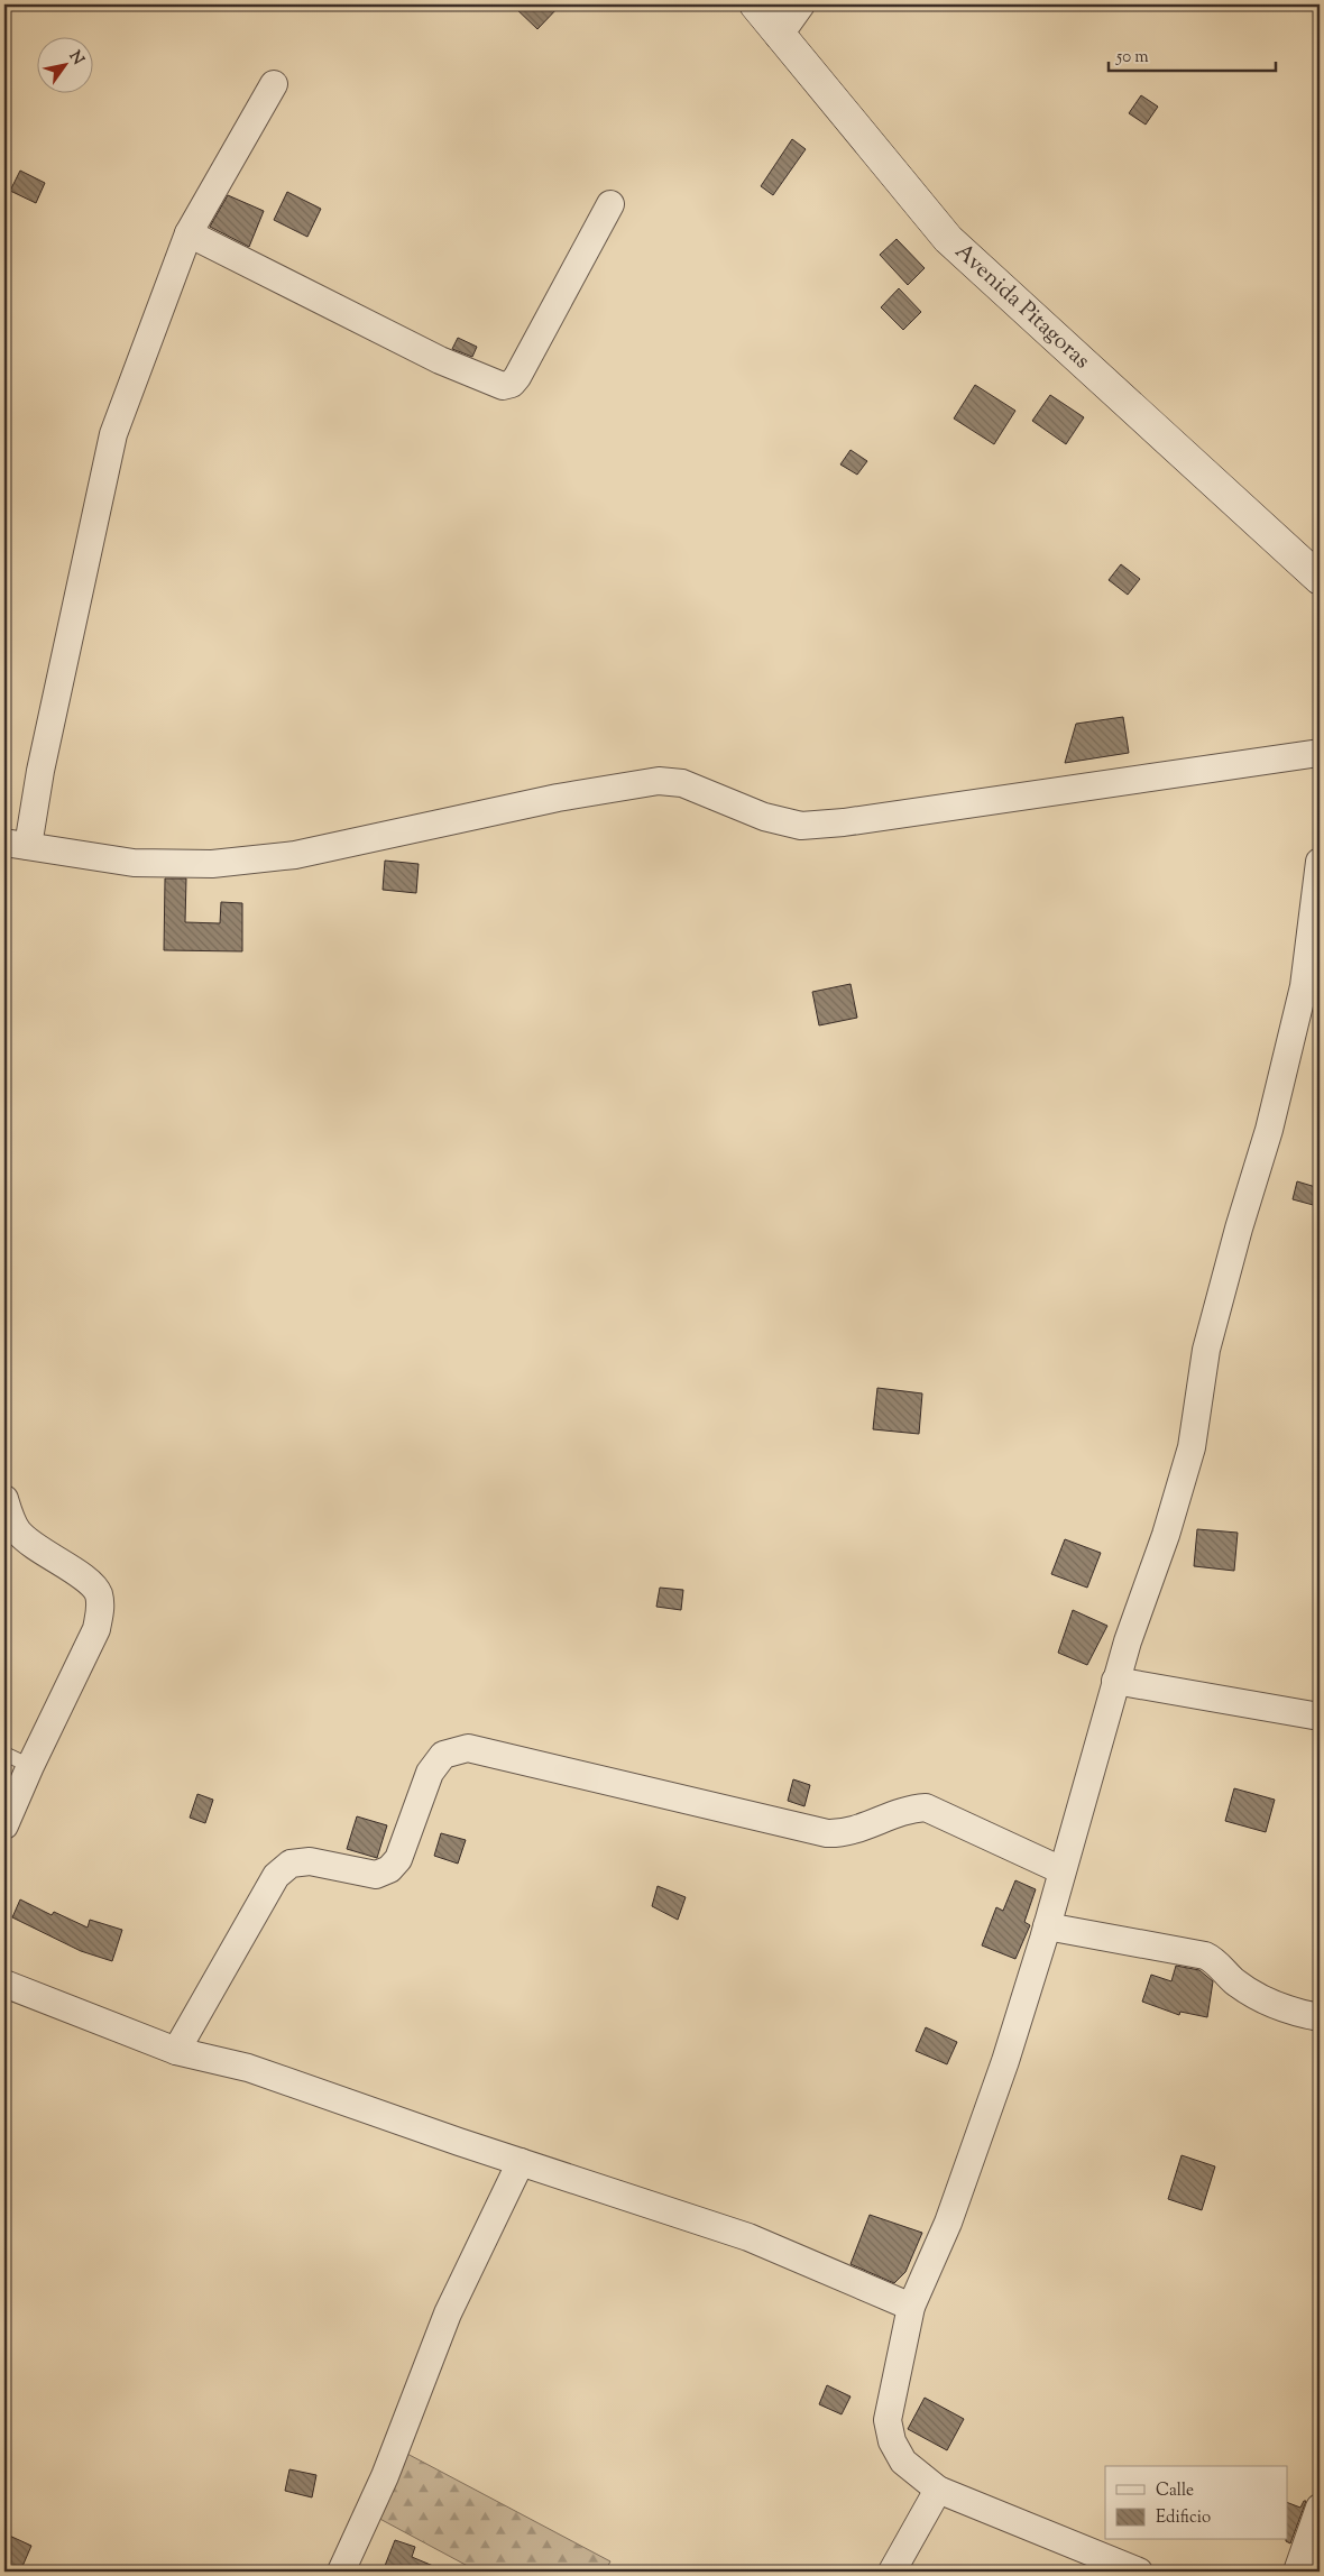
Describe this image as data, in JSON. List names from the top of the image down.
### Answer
{
  "streets": {
    "main road": ["Avenida Pitagoras"]
  },
  "legend": ["Calle", "Edificio"],
  "scale_bar": "50 m",
  "north": "top right"
}
